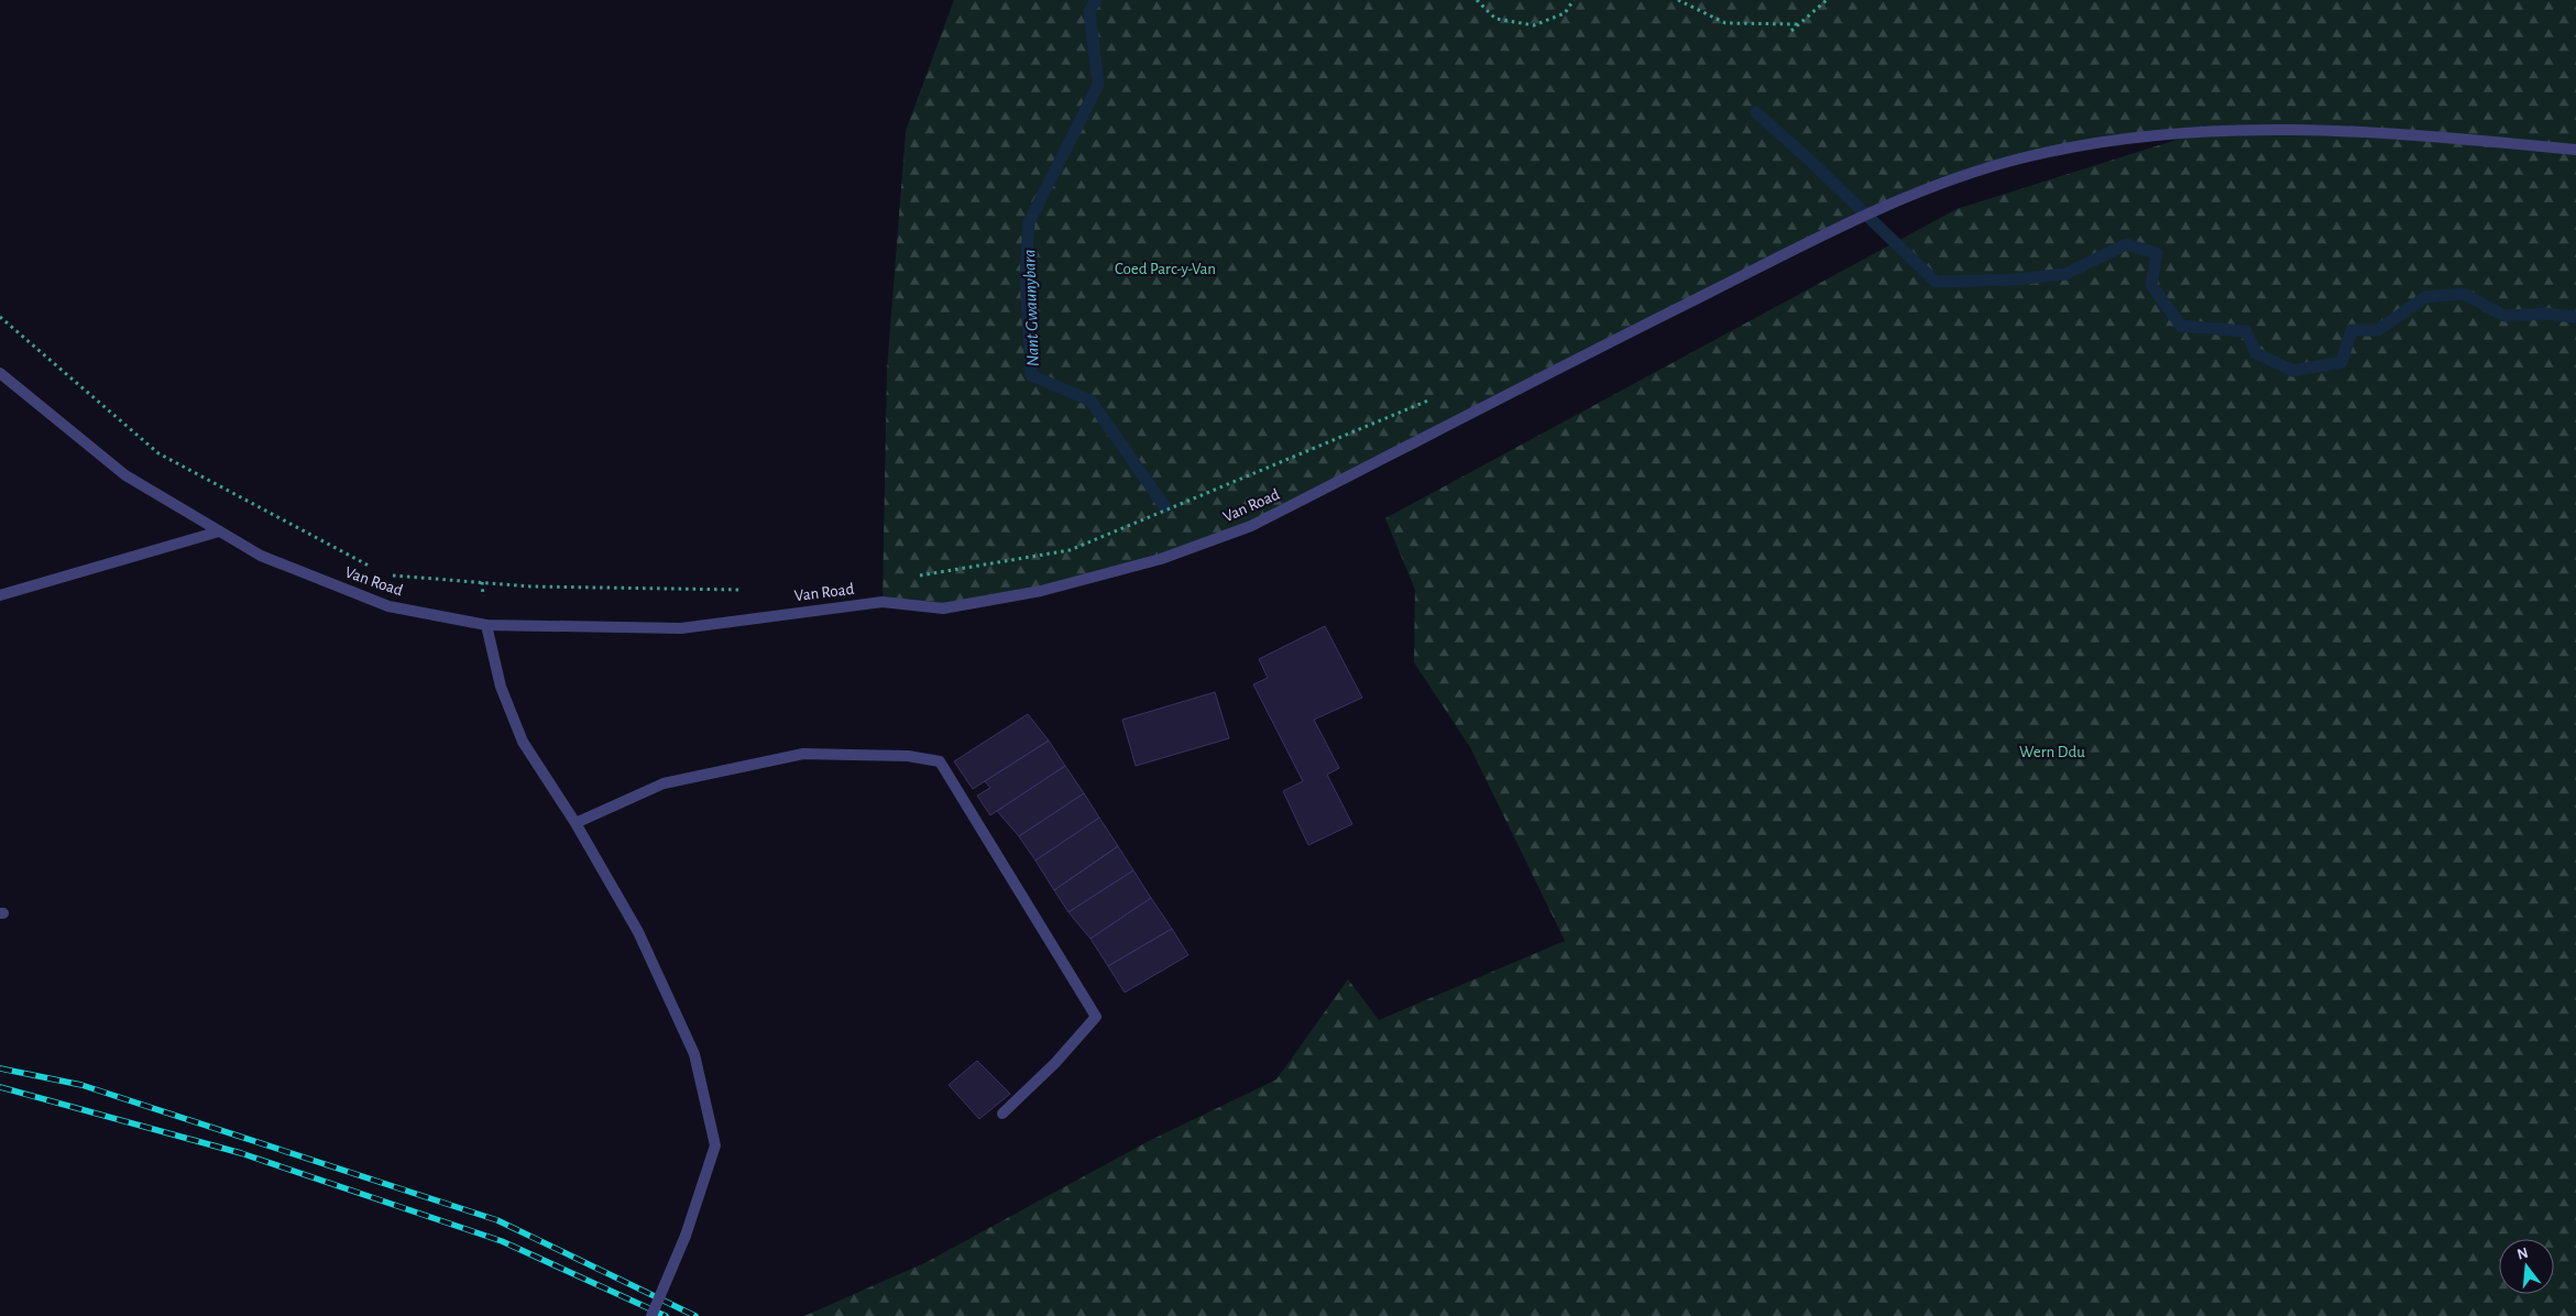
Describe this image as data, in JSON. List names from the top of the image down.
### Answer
{
  "streets": {
    "street": ["Van Road"]
  },
  "water": ["Nant Gwaunybara"],
  "parks": ["Coed Parc-y-Van", "Wern Ddu"],
  "north": "top"
}
